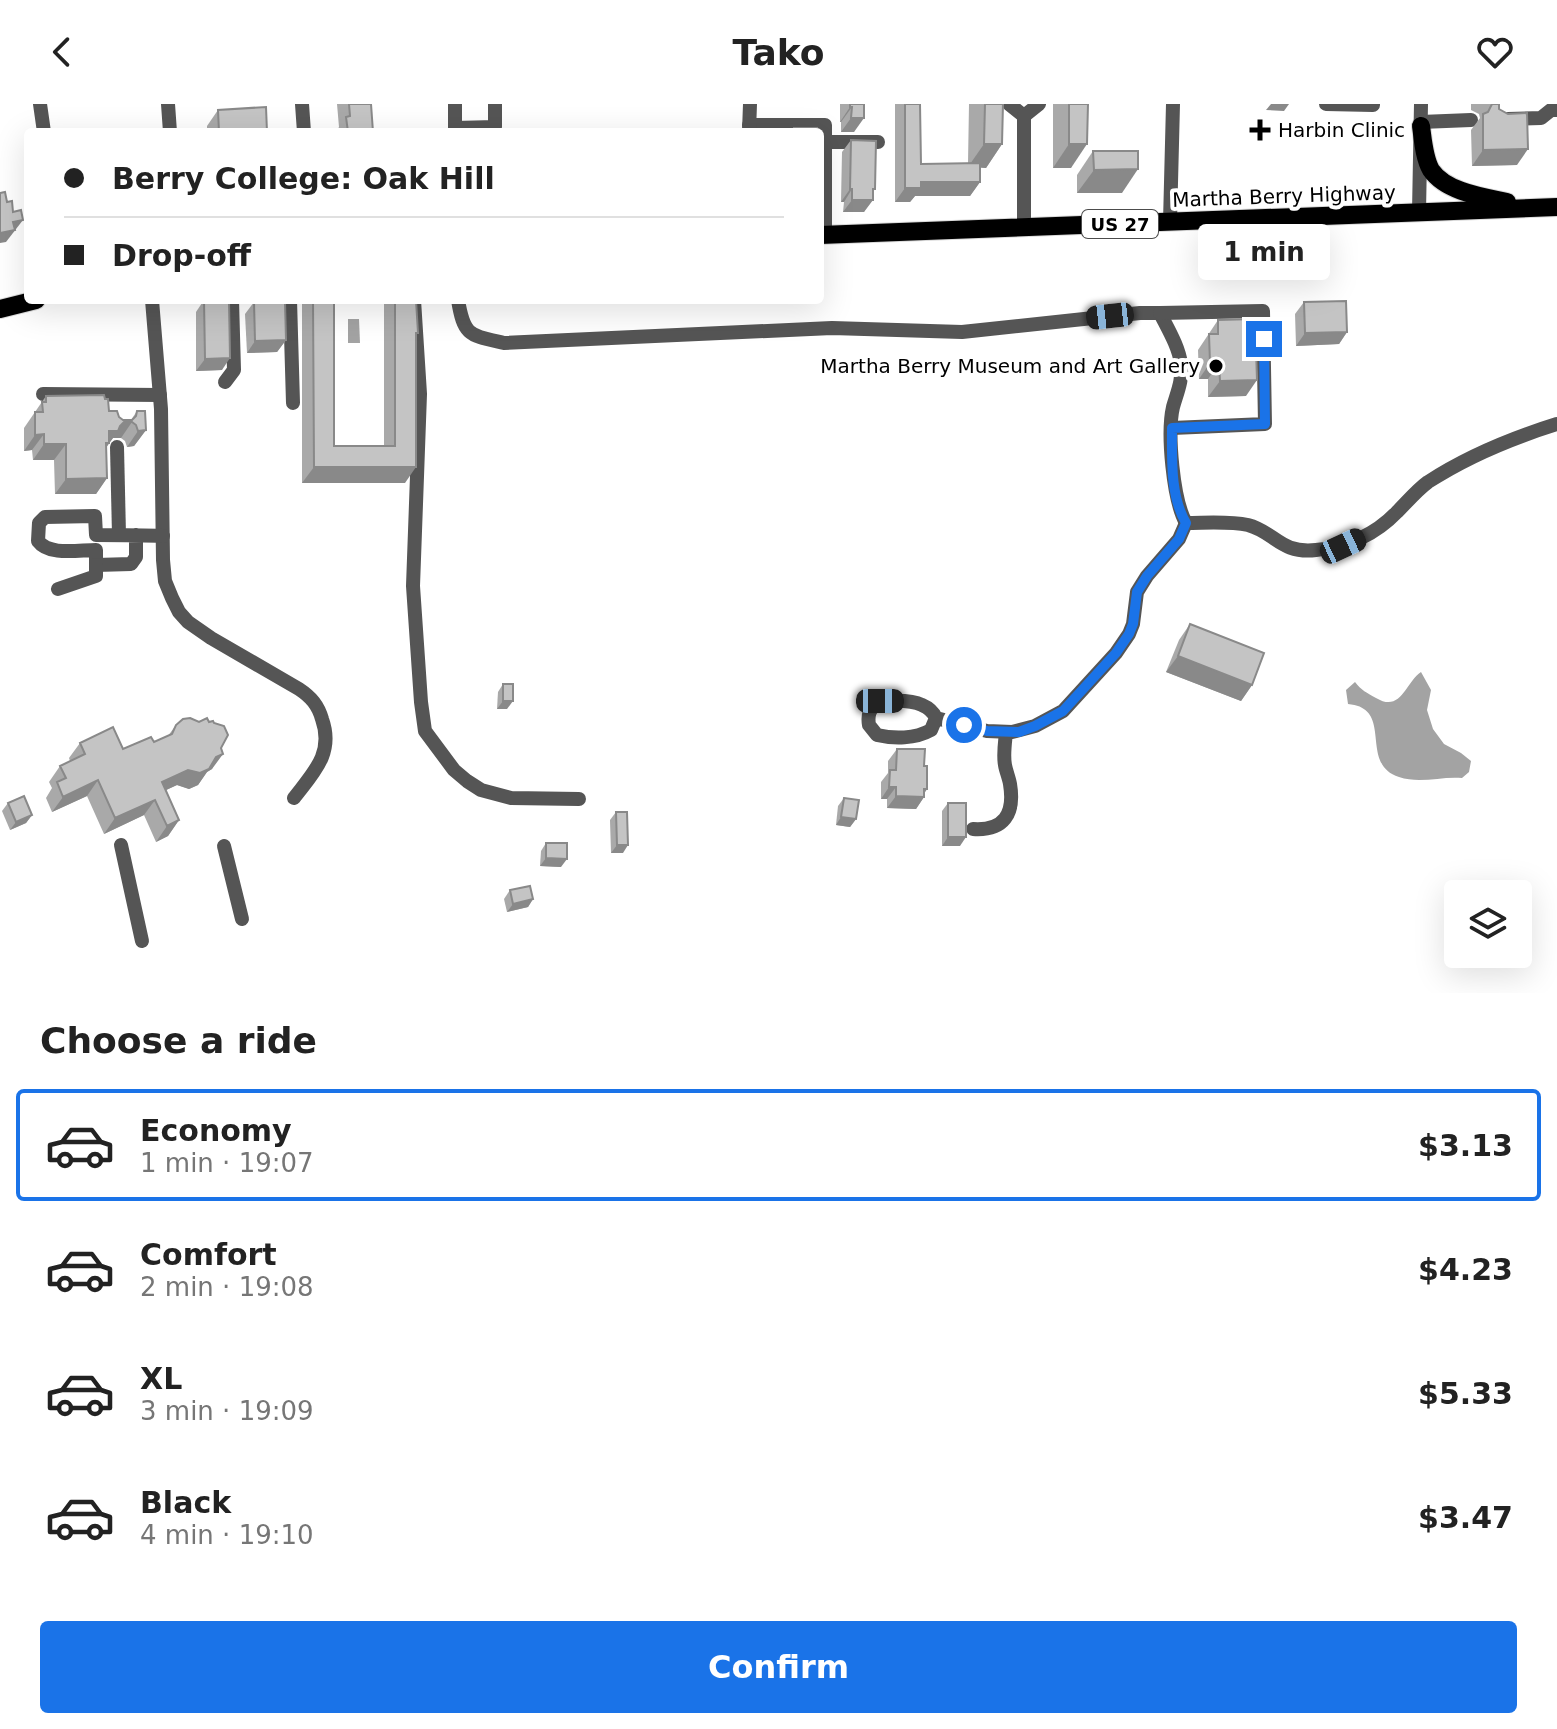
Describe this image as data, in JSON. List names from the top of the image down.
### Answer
{
  "streets": {
    "main road": ["Martha Berry Highway", "US 27"]
  },
  "places": {
    "health": ["Harbin Clinic"],
    "other": ["Martha Berry Museum and Art Gallery"]
  },
  "page": {
    "header": "Tako",
    "banner": ["Berry College: Oak Hill", "Drop-off"],
    "bubble": "1 min",
    "heading": "Choose a ride",
    "list": [
      {
        "name": "Economy",
        "note": "1 min · 19:07",
        "value": "$3.13"
      },
      {
        "name": "Comfort",
        "note": "2 min · 19:08",
        "value": "$4.23"
      },
      {
        "name": "XL",
        "note": "3 min · 19:09",
        "value": "$5.33"
      },
      {
        "name": "Black",
        "note": "4 min · 19:10",
        "value": "$3.47"
      }
    ],
    "buttons": "Confirm"
  }
}
